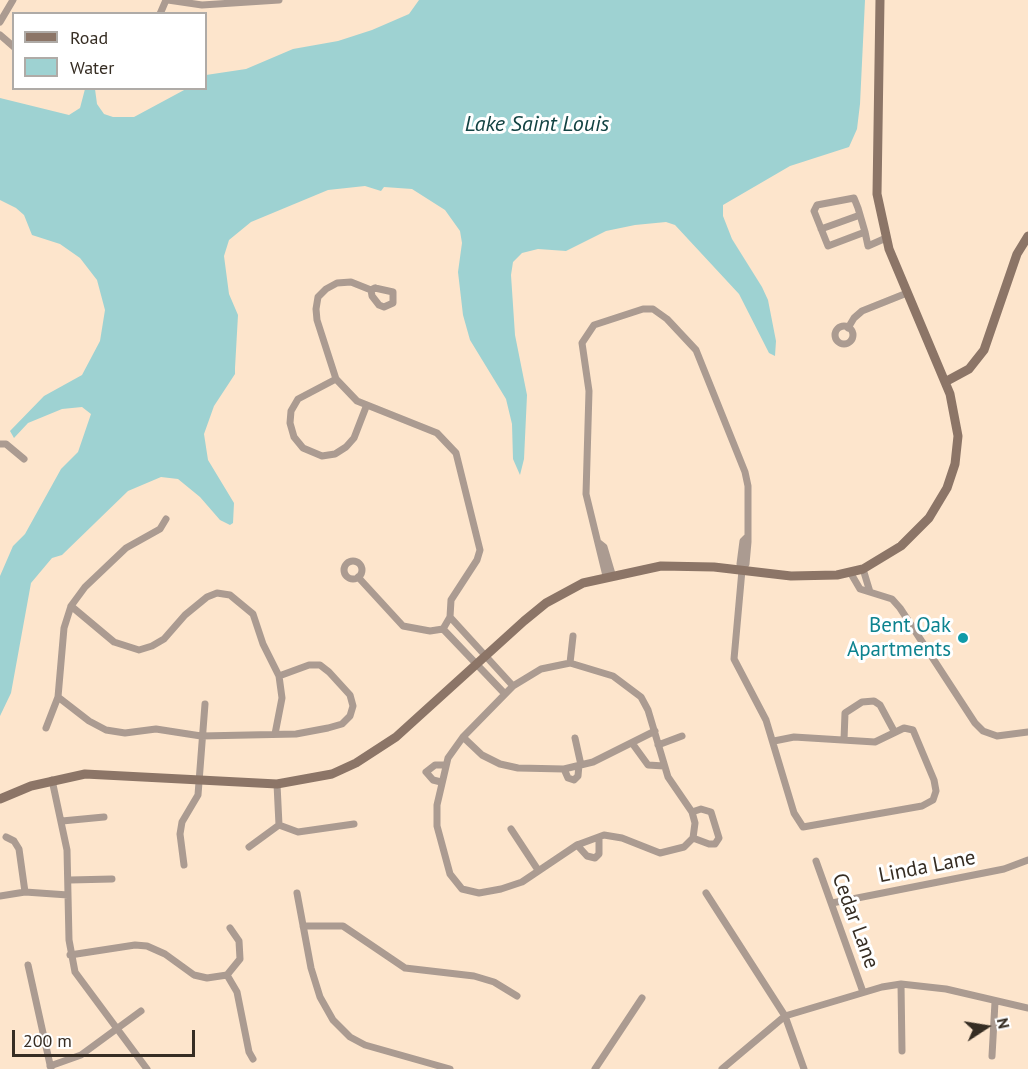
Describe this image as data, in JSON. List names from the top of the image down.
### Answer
{
  "streets": {
    "street": ["Linda Lane", "Cedar Lane"]
  },
  "crossings": [
    ["Linda Lane", "Cedar Lane"]
  ],
  "water": ["Lake Saint Louis"],
  "places": ["Bent Oak Apartments"],
  "legend": ["Road", "Water"],
  "scale_bar": "200 m",
  "north": "right"
}
